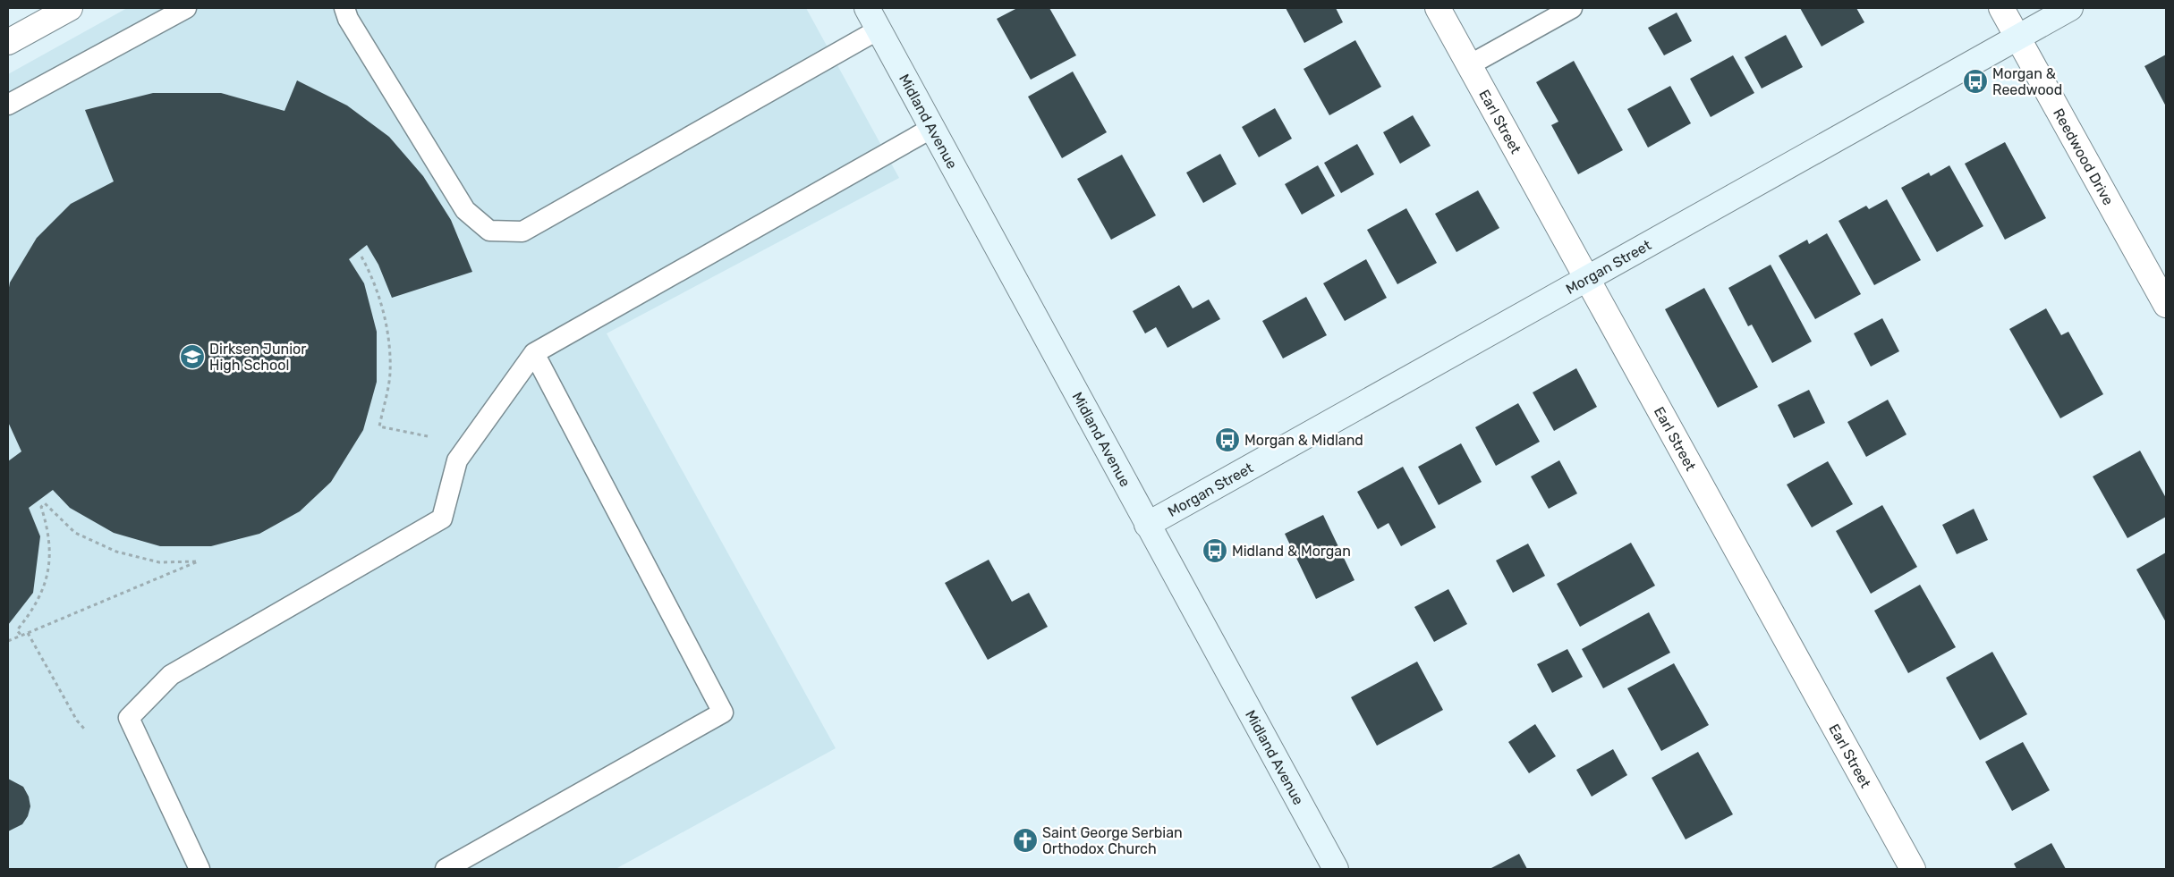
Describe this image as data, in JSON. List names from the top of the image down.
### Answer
{
  "streets": {
    "street": [
      "Midland Avenue",
      "Earl Street",
      "Reedwood Drive",
      "Morgan Street"
    ]
  },
  "crossings": [
    ["Midland Avenue", "Morgan Street"],
    ["Earl Street", "Morgan Street"],
    ["Reedwood Drive", "Morgan Street"]
  ],
  "places": {
    "bus stop": ["Morgan & Reedwood", "Morgan & Midland", "Midland & Morgan"],
    "school or university": ["Dirksen Junior High School"],
    "church": ["Saint George Serbian Orthodox Church"]
  }
}
